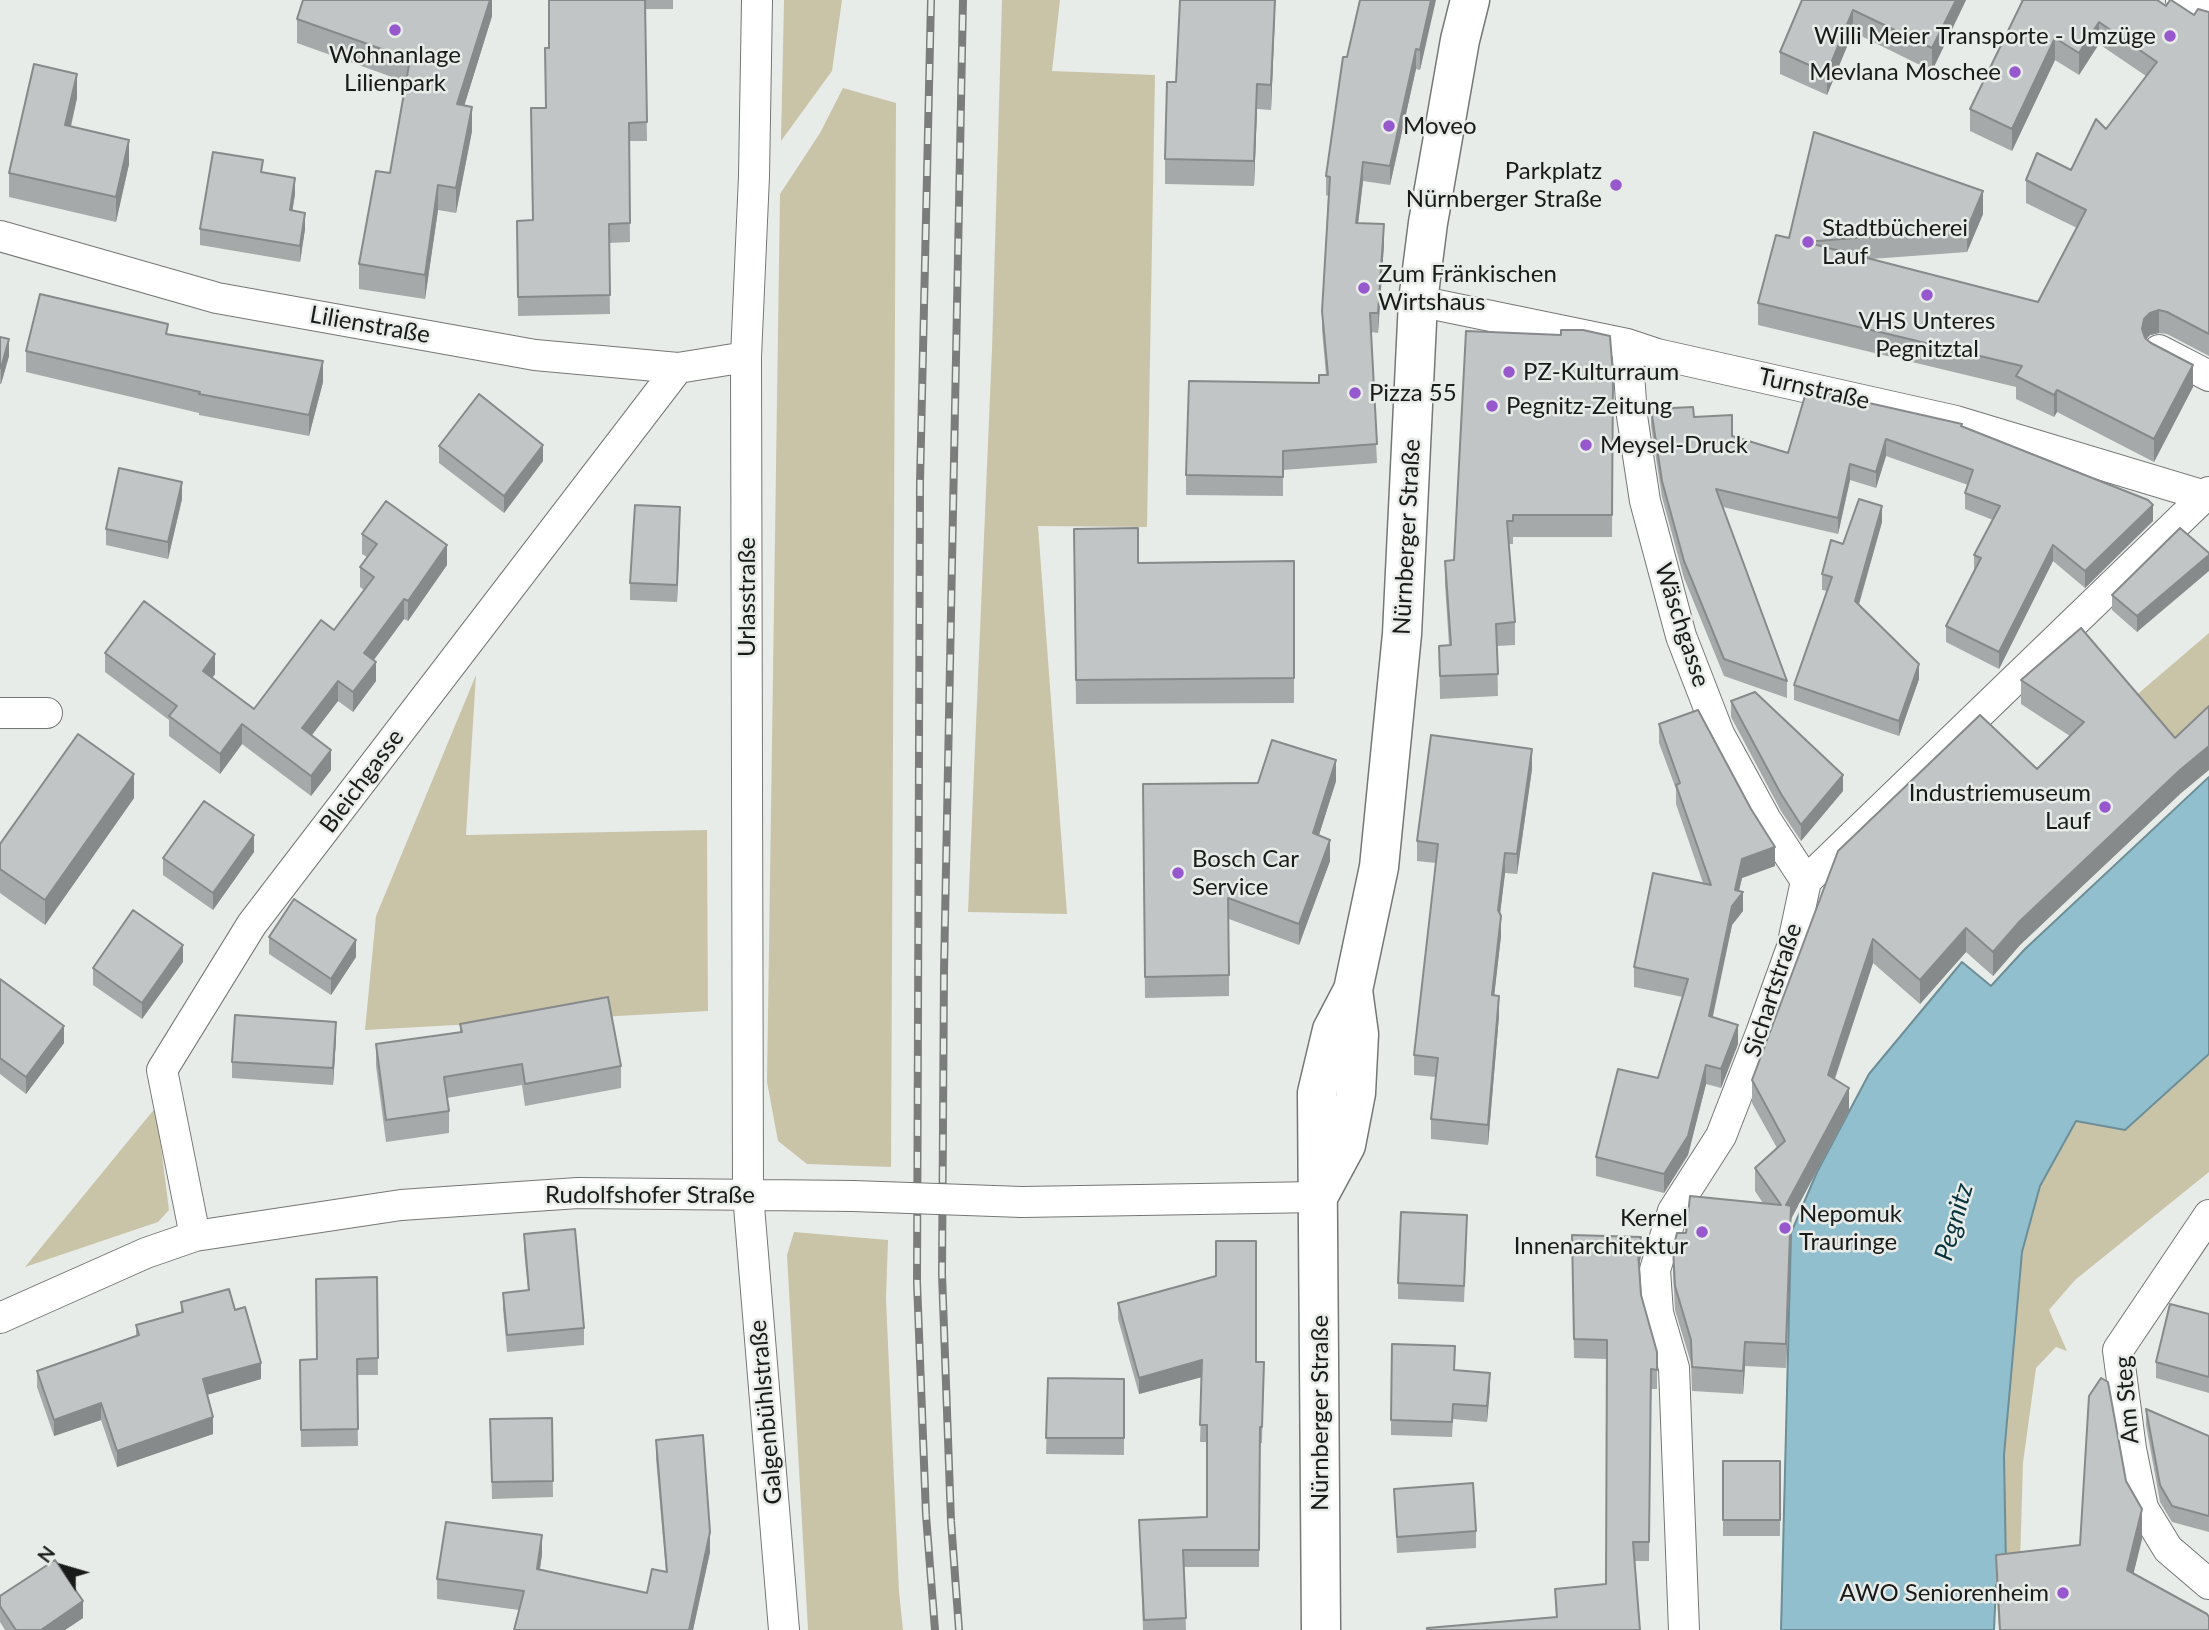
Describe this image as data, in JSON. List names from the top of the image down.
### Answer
{
  "streets": {
    "street": [
      "Lilienstraße",
      "Turnstraße",
      "Nürnberger Straße",
      "Urlasstraße",
      "Wäschgasse",
      "Bleichgasse",
      "Sichartstraße",
      "Rudolfshofer Straße",
      "Am Steg",
      "Galgenbühlstraße"
    ]
  },
  "crossings": [
    ["Lilienstraße", "Urlasstraße"],
    ["Lilienstraße", "Bleichgasse"],
    ["Turnstraße", "Nürnberger Straße"],
    ["Turnstraße", "Wäschgasse"],
    ["Nürnberger Straße", "Rudolfshofer Straße"],
    ["Urlasstraße", "Rudolfshofer Straße"],
    ["Urlasstraße", "Galgenbühlstraße"],
    ["Wäschgasse", "Sichartstraße"],
    ["Bleichgasse", "Rudolfshofer Straße"],
    ["Rudolfshofer Straße", "Galgenbühlstraße"]
  ],
  "water": ["Pegnitz"],
  "places": [
    "Wohnanlage Lilienpark",
    "Willi Meier Transporte - Umzüge",
    "Mevlana Moschee",
    "Moveo",
    "Parkplatz Nürnberger Straße",
    "Stadtbücherei Lauf",
    "Zum Fränkischen Wirtshaus",
    "VHS Unteres Pegnitztal",
    "PZ-Kulturraum",
    "Pizza 55",
    "Pegnitz-Zeitung",
    "Meysel-Druck",
    "Industriemuseum Lauf",
    "Bosch Car Service",
    "Nepomuk Trauringe",
    "Kernel Innenarchitektur",
    "AWO Seniorenheim"
  ],
  "north": "top left"
}
